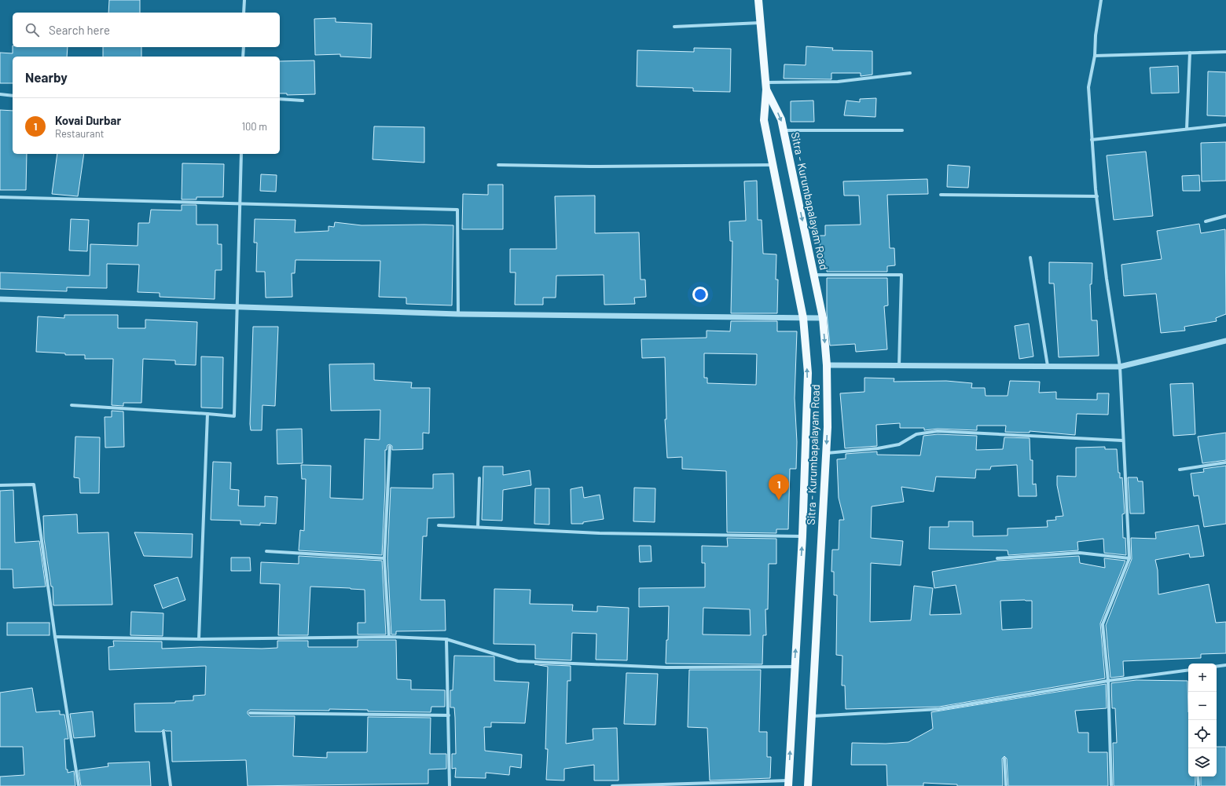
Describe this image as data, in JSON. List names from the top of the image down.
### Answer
{
  "streets": {
    "main road": ["Sitra - Kurumbapalayam Road"]
  },
  "page": {
    "search": "Search here",
    "heading": "Nearby",
    "list": [
      {
        "mark": "1",
        "name": "Kovai Durbar",
        "note": "Restaurant",
        "value": "100 m"
      }
    ],
    "pins": "1",
    "map_buttons": ["+", "−"]
  }
}
